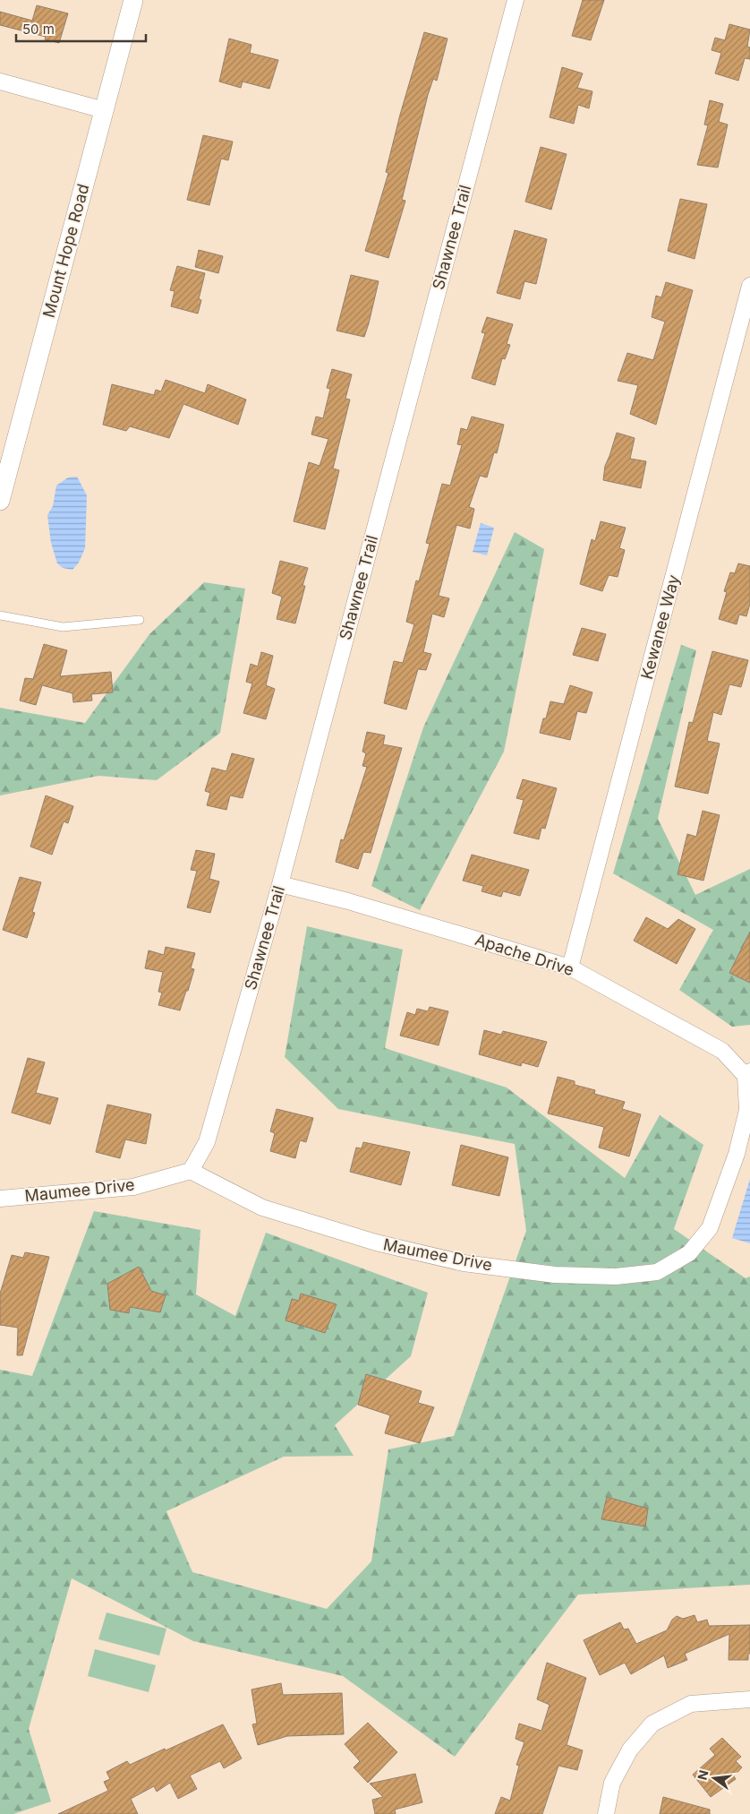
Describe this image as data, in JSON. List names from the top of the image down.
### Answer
{
  "streets": {
    "street": [
      "Shawnee Trail",
      "Mount Hope Road",
      "Kewanee Way",
      "Apache Drive",
      "Maumee Drive"
    ]
  },
  "crossings": [
    ["Shawnee Trail", "Apache Drive"],
    ["Shawnee Trail", "Maumee Drive"],
    ["Kewanee Way", "Apache Drive"],
    ["Apache Drive", "Maumee Drive"]
  ],
  "scale_bar": "50 m",
  "north": "left"
}
